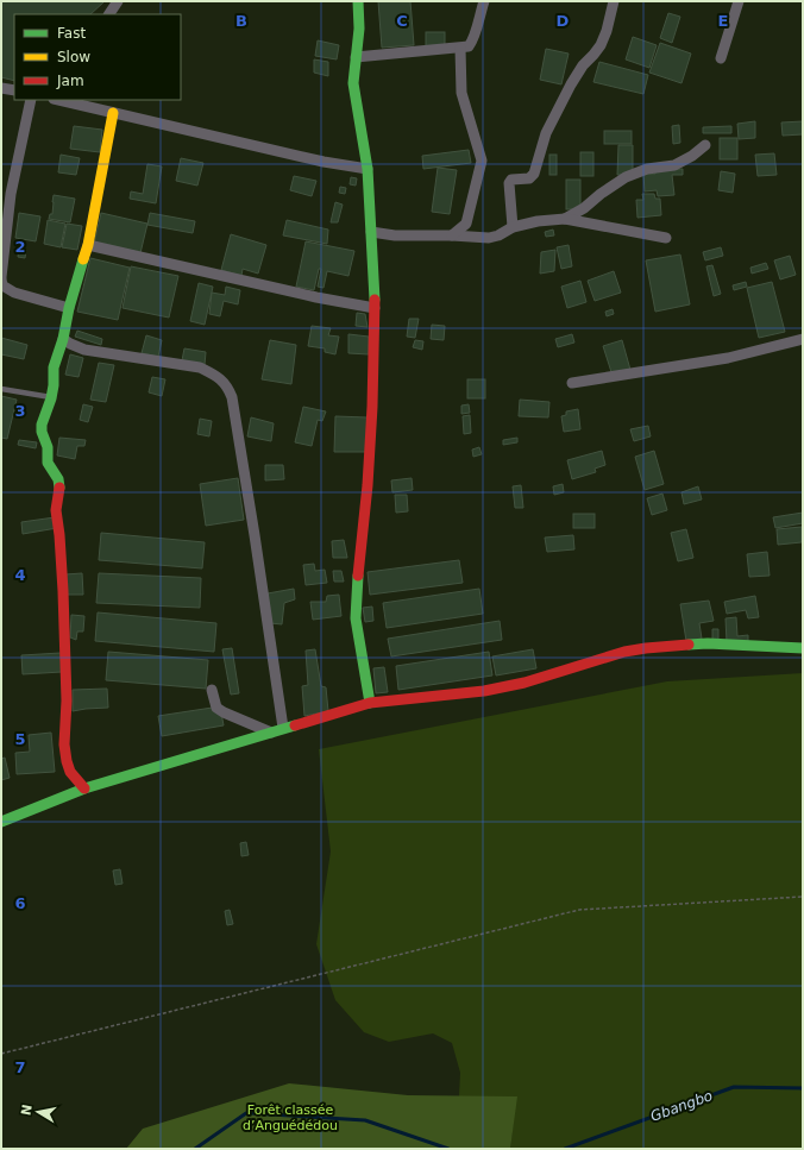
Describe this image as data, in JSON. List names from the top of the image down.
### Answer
{
  "water": ["Gbangbo"],
  "parks": ["Forêt classée d’Anguédédou"],
  "legend": ["Fast", "Slow", "Jam"],
  "north": "left",
  "grid": {
    "columns": [
      "B",
      "C",
      "D",
      "E"
    ],
    "rows": [
      "2",
      "3",
      "4",
      "5",
      "6",
      "7"
    ]
  }
}
